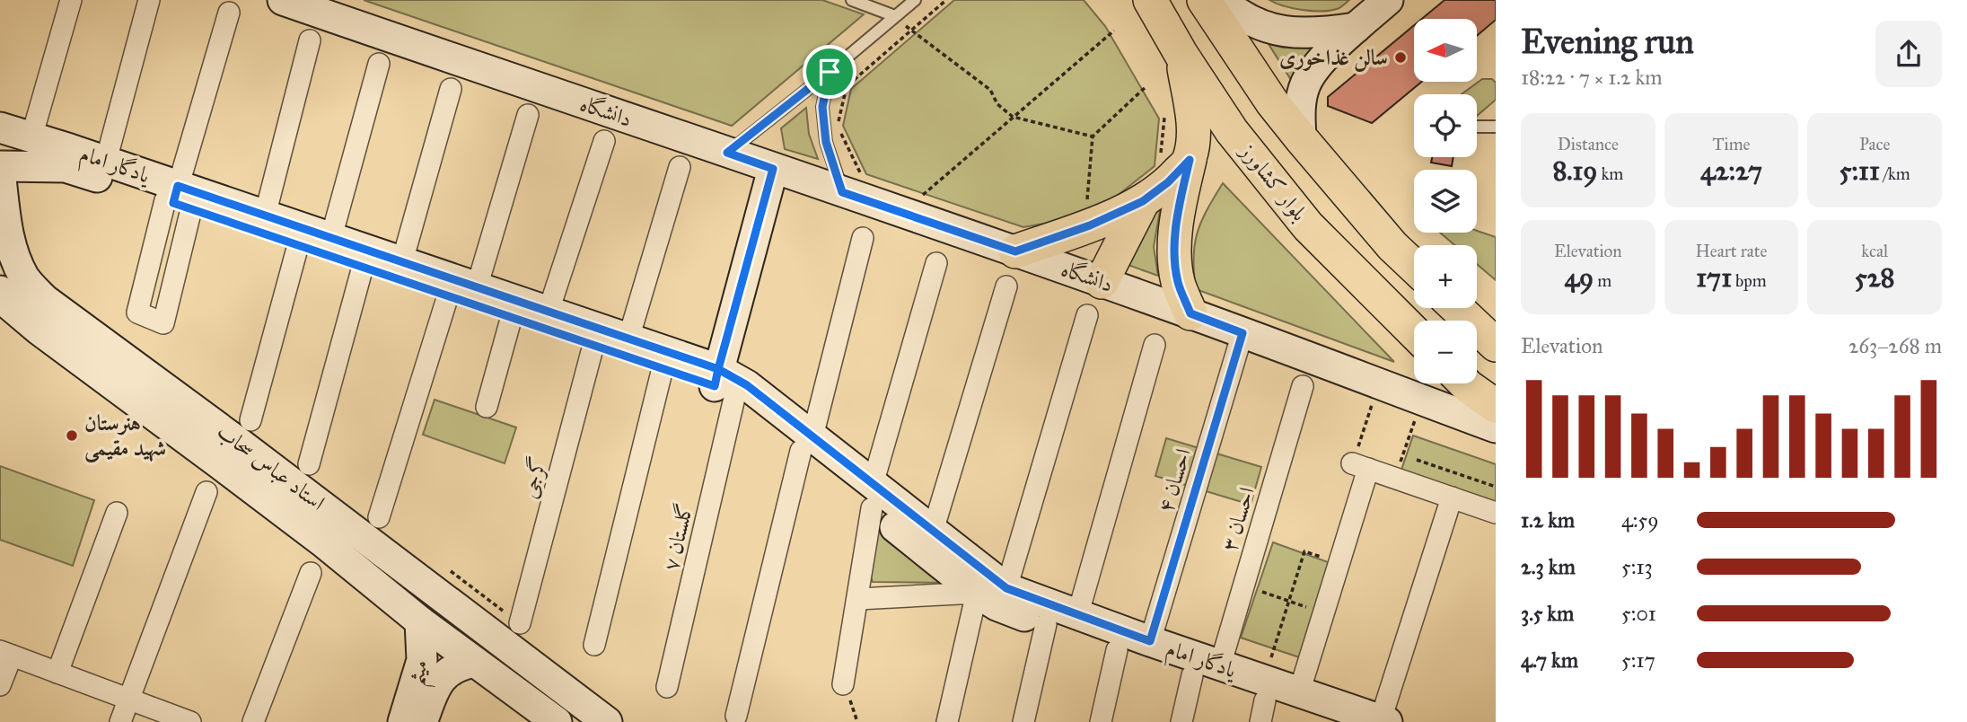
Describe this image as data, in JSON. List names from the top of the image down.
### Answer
{
  "streets": {
    "main road": ["بلوار کشاورز"],
    "street": [
      "دانشگاه",
      "یادگار امام",
      "استاد عباس سحاب",
      "گرجی",
      "احسان ۴",
      "احسان ۳",
      "گلستان ۷",
      "میثم"
    ]
  },
  "crossings": [
    ["دانشگاه", "احسان ۴"],
    ["یادگار امام", "گرجی"],
    ["یادگار امام", "احسان ۴"],
    ["یادگار امام", "احسان ۳"],
    ["یادگار امام", "گلستان ۷"],
    ["استاد عباس سحاب", "میثم"]
  ],
  "places": ["سالن غذاخوری", "هنرستان شهید مقیمی"],
  "north": "left",
  "page": {
    "heading": ["Evening run", "18:22 · 7 × 1.2 km"],
    "map_buttons": ["+", "−"],
    "stats": [
      ["Distance", "8.19 km"],
      ["Time", "42:27"],
      ["Pace", "5:11 /km"],
      ["Elevation", "49 m"],
      ["Heart rate", "171 bpm"],
      ["kcal", "528"]
    ],
    "chart": ["Elevation", "263–268 m"],
    "list": [
      {
        "name": "1.2 km",
        "note": "4:59"
      },
      {
        "name": "2.3 km",
        "note": "5:13"
      },
      {
        "name": "3.5 km",
        "note": "5:01"
      },
      {
        "name": "4.7 km",
        "note": "5:17"
      }
    ]
  }
}
